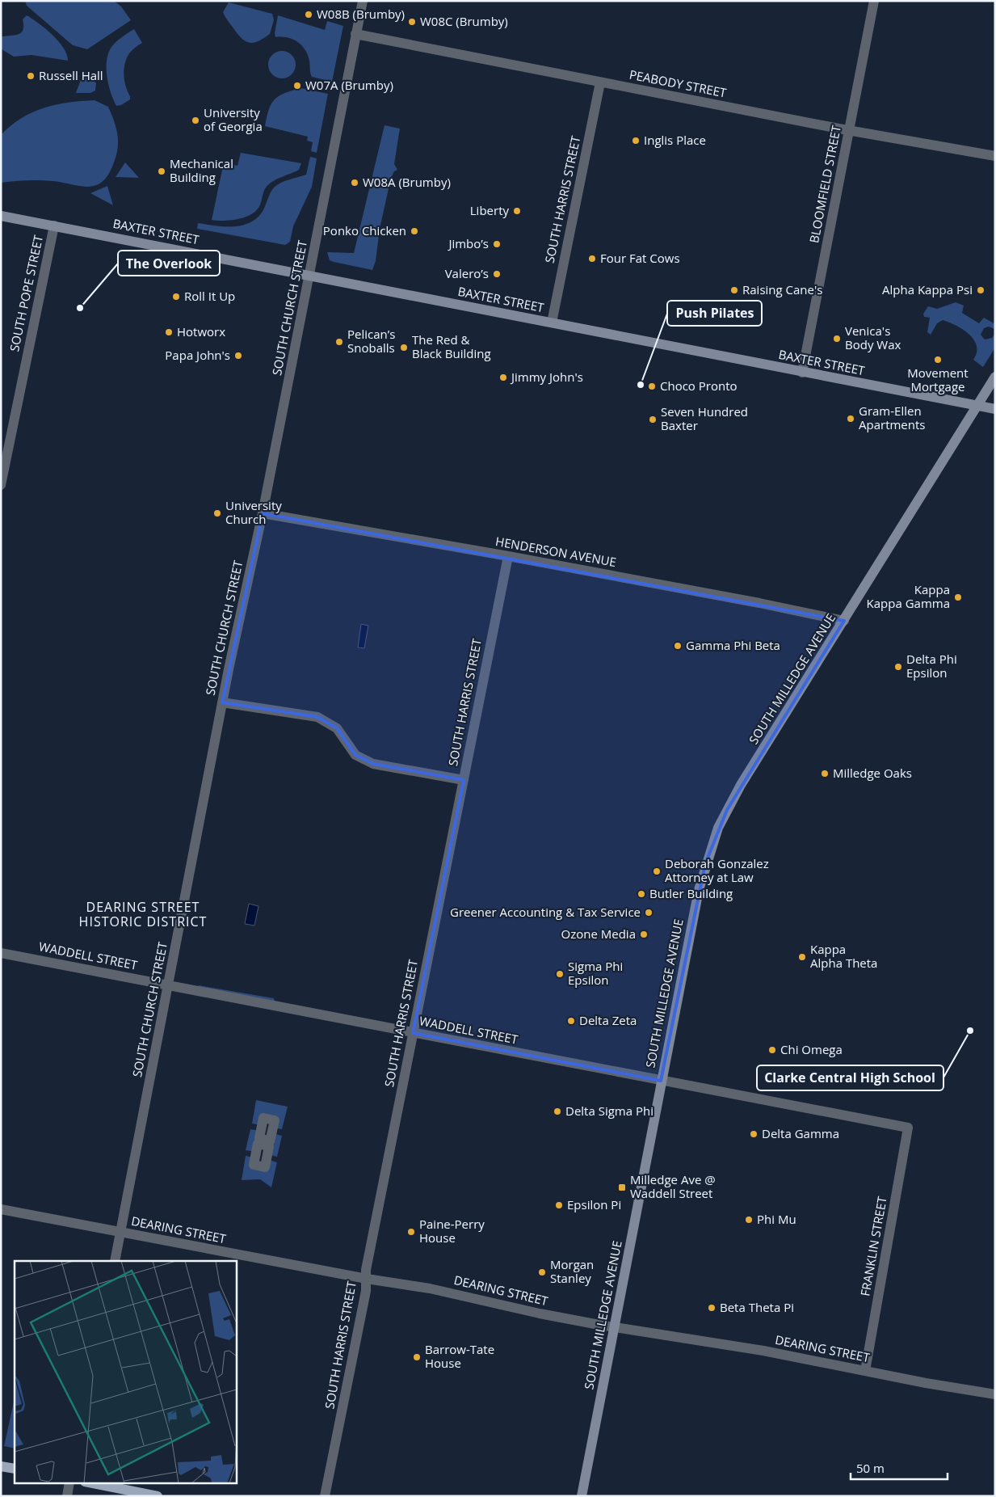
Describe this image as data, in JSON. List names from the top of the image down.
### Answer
{
  "streets": {
    "main road": ["BAXTER STREET", "SOUTH MILLEDGE AVENUE"],
    "street": [
      "PEABODY STREET",
      "BLOOMFIELD STREET",
      "SOUTH HARRIS STREET",
      "SOUTH POPE STREET",
      "SOUTH CHURCH STREET",
      "HENDERSON AVENUE",
      "WADDELL STREET",
      "DEARING STREET",
      "FRANKLIN STREET"
    ]
  },
  "crossings": [
    ["PEABODY STREET", "BLOOMFIELD STREET"],
    ["PEABODY STREET", "SOUTH HARRIS STREET"],
    ["PEABODY STREET", "SOUTH CHURCH STREET"],
    ["BLOOMFIELD STREET", "BAXTER STREET"],
    ["SOUTH HARRIS STREET", "BAXTER STREET"],
    ["SOUTH HARRIS STREET", "HENDERSON AVENUE"],
    ["SOUTH HARRIS STREET", "WADDELL STREET"],
    ["SOUTH HARRIS STREET", "DEARING STREET"],
    ["BAXTER STREET", "SOUTH POPE STREET"],
    ["BAXTER STREET", "SOUTH CHURCH STREET"],
    ["BAXTER STREET", "SOUTH MILLEDGE AVENUE"],
    ["SOUTH CHURCH STREET", "HENDERSON AVENUE"],
    ["SOUTH CHURCH STREET", "WADDELL STREET"],
    ["SOUTH CHURCH STREET", "DEARING STREET"],
    ["HENDERSON AVENUE", "SOUTH MILLEDGE AVENUE"],
    ["SOUTH MILLEDGE AVENUE", "WADDELL STREET"],
    ["SOUTH MILLEDGE AVENUE", "DEARING STREET"],
    ["WADDELL STREET", "FRANKLIN STREET"],
    ["DEARING STREET", "FRANKLIN STREET"]
  ],
  "districts": ["DEARING STREET HISTORIC DISTRICT"],
  "places": {
    "other": [
      "W08B (Brumby)",
      "W08C (Brumby)",
      "Russell Hall",
      "W07A (Brumby)",
      "University of Georgia",
      "Inglis Place",
      "Mechanical Building",
      "W08A (Brumby)",
      "Liberty",
      "Ponko Chicken",
      "Jimbo’s",
      "Four Fat Cows",
      "Valero’s",
      "Raising Cane's",
      "Alpha Kappa Psi",
      "Roll It Up",
      "The Overlook",
      "Hotworx",
      "Venica's Body Wax",
      "Pelican’s Snoballs",
      "The Red & Black Building",
      "Papa John's",
      "Movement Mortgage",
      "Jimmy John's",
      "Push Pilates",
      "Choco Pronto",
      "Gram-Ellen Apartments",
      "Seven Hundred Baxter",
      "University Church",
      "Kappa Kappa Gamma",
      "Gamma Phi Beta",
      "Delta Phi Epsilon",
      "Milledge Oaks",
      "Deborah Gonzalez Attorney at Law",
      "Butler Building",
      "Greener Accounting & Tax Service",
      "Ozone Media",
      "Kappa Alpha Theta",
      "Sigma Phi Epsilon",
      "Delta Zeta",
      "Clarke Central High School",
      "Chi Omega",
      "Delta Sigma Phi",
      "Delta Gamma",
      "Epsilon Pi",
      "Phi Mu",
      "Paine-Perry House",
      "Morgan Stanley",
      "Beta Theta Pi",
      "Barrow-Tate House"
    ],
    "transit": ["Milledge Ave @ Waddell Street"]
  },
  "scale_bar": "50 m"
}
